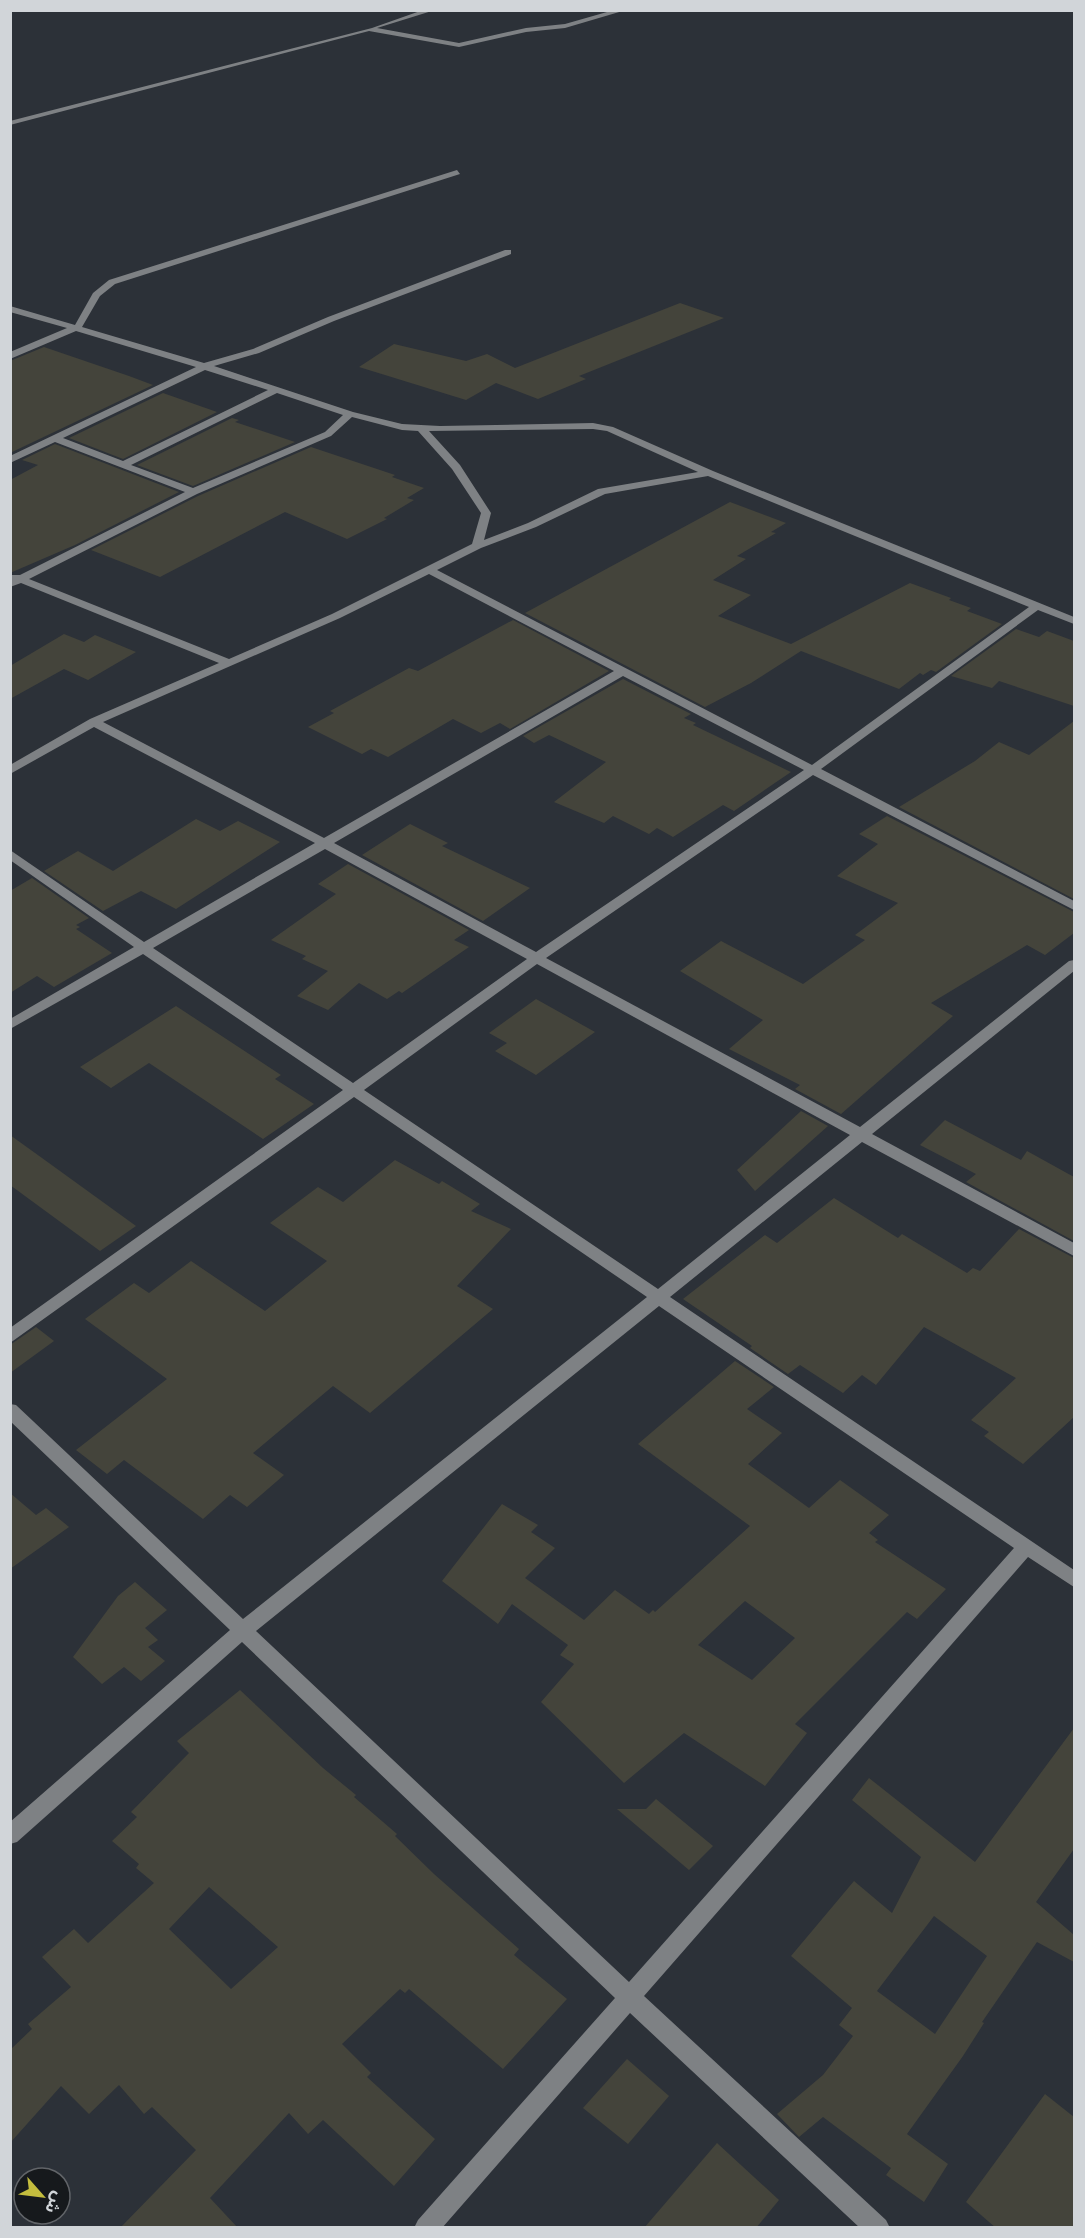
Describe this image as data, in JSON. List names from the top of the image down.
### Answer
{
  "north": "bottom right"
}
